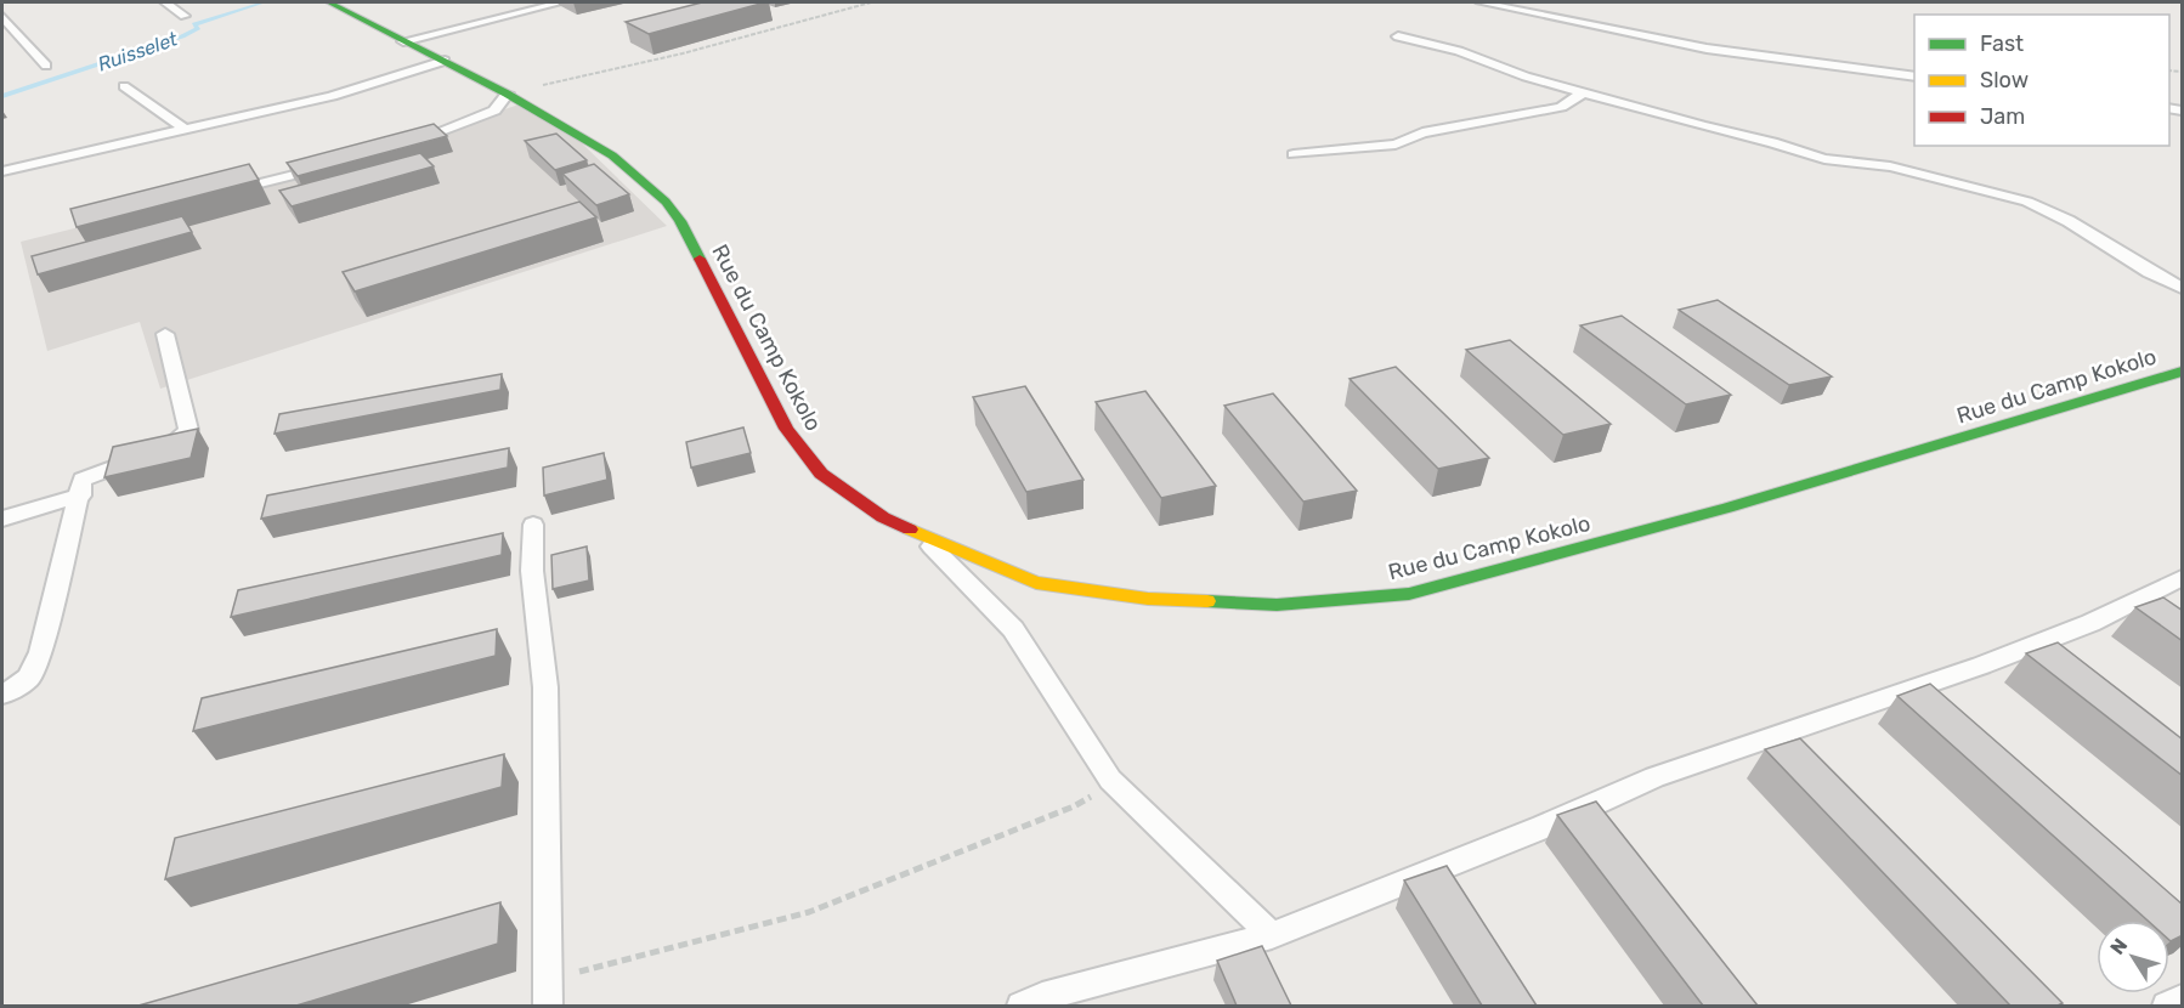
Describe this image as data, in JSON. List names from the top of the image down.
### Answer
{
  "streets": {
    "street": ["Rue du Camp Kokolo"]
  },
  "water": ["Ruisselet"],
  "legend": ["Fast", "Slow", "Jam"],
  "north": "top left"
}
